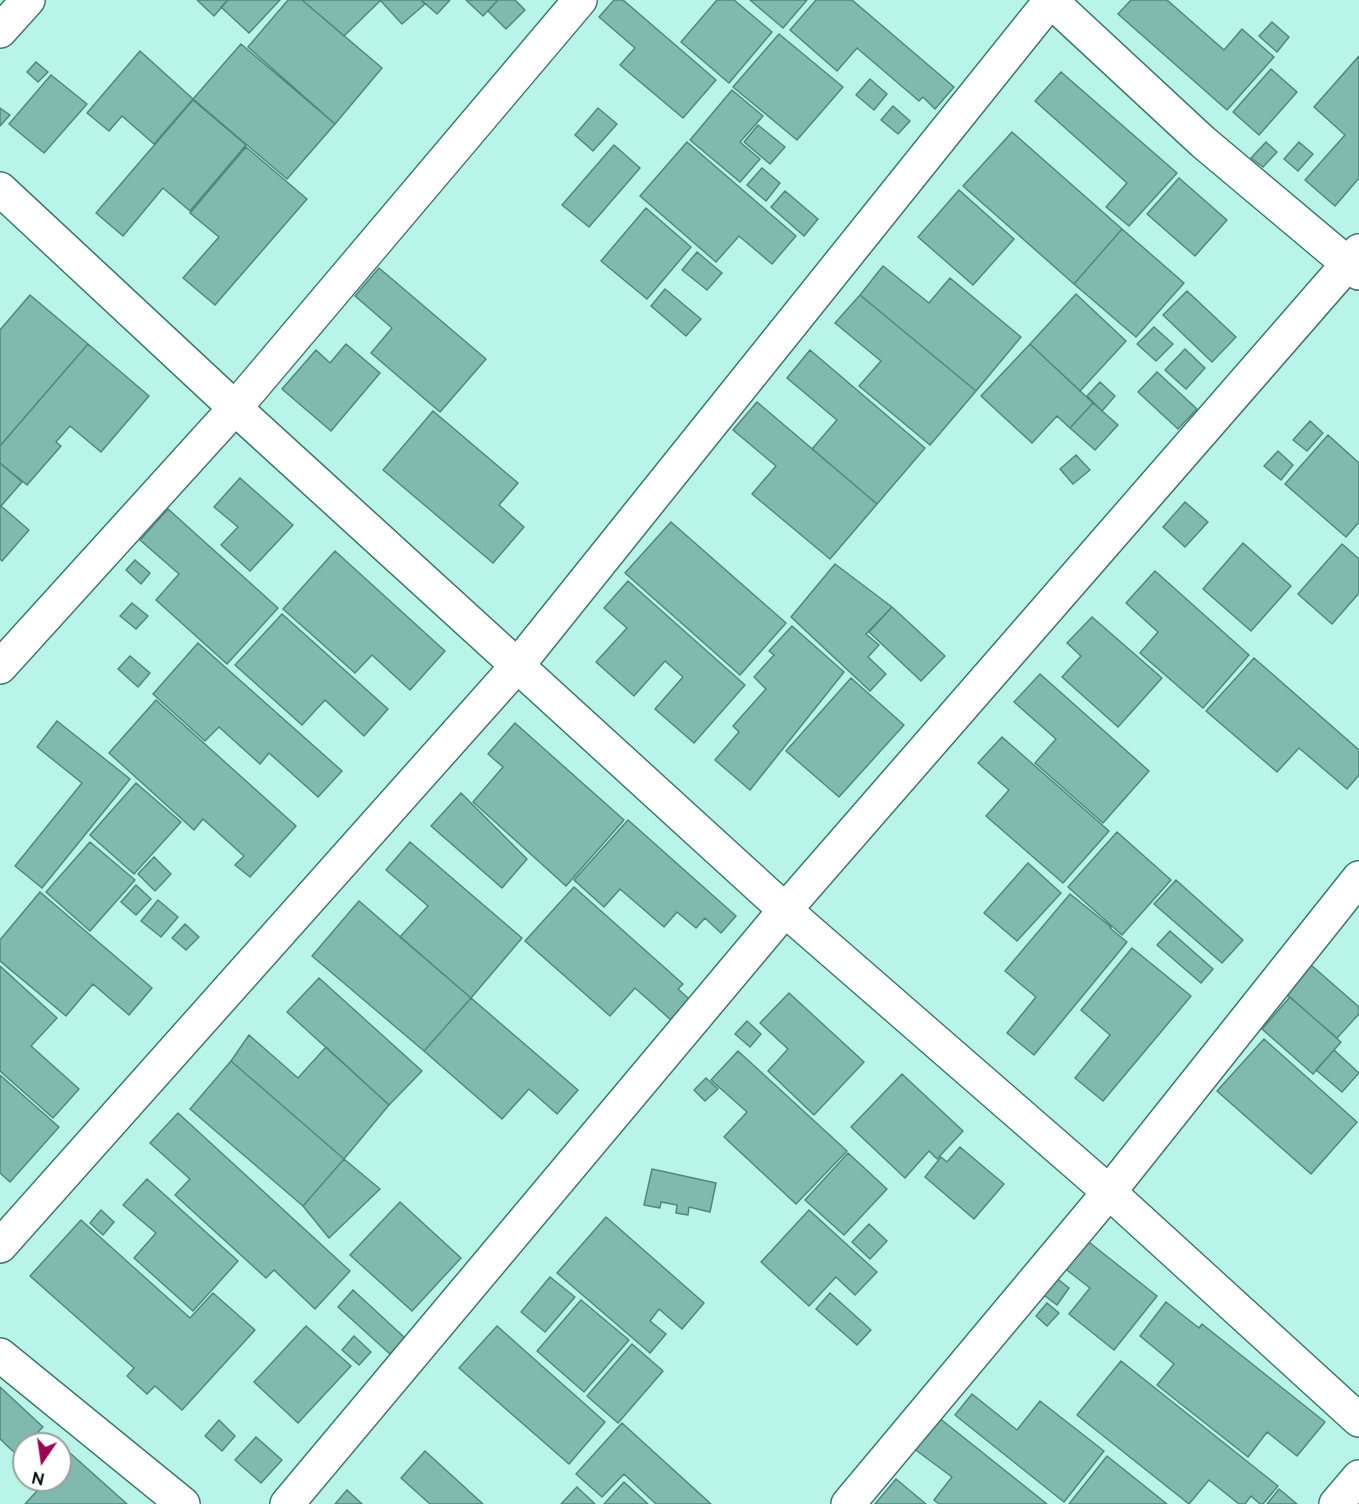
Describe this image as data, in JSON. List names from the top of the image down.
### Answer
{
  "north": "bottom"
}
